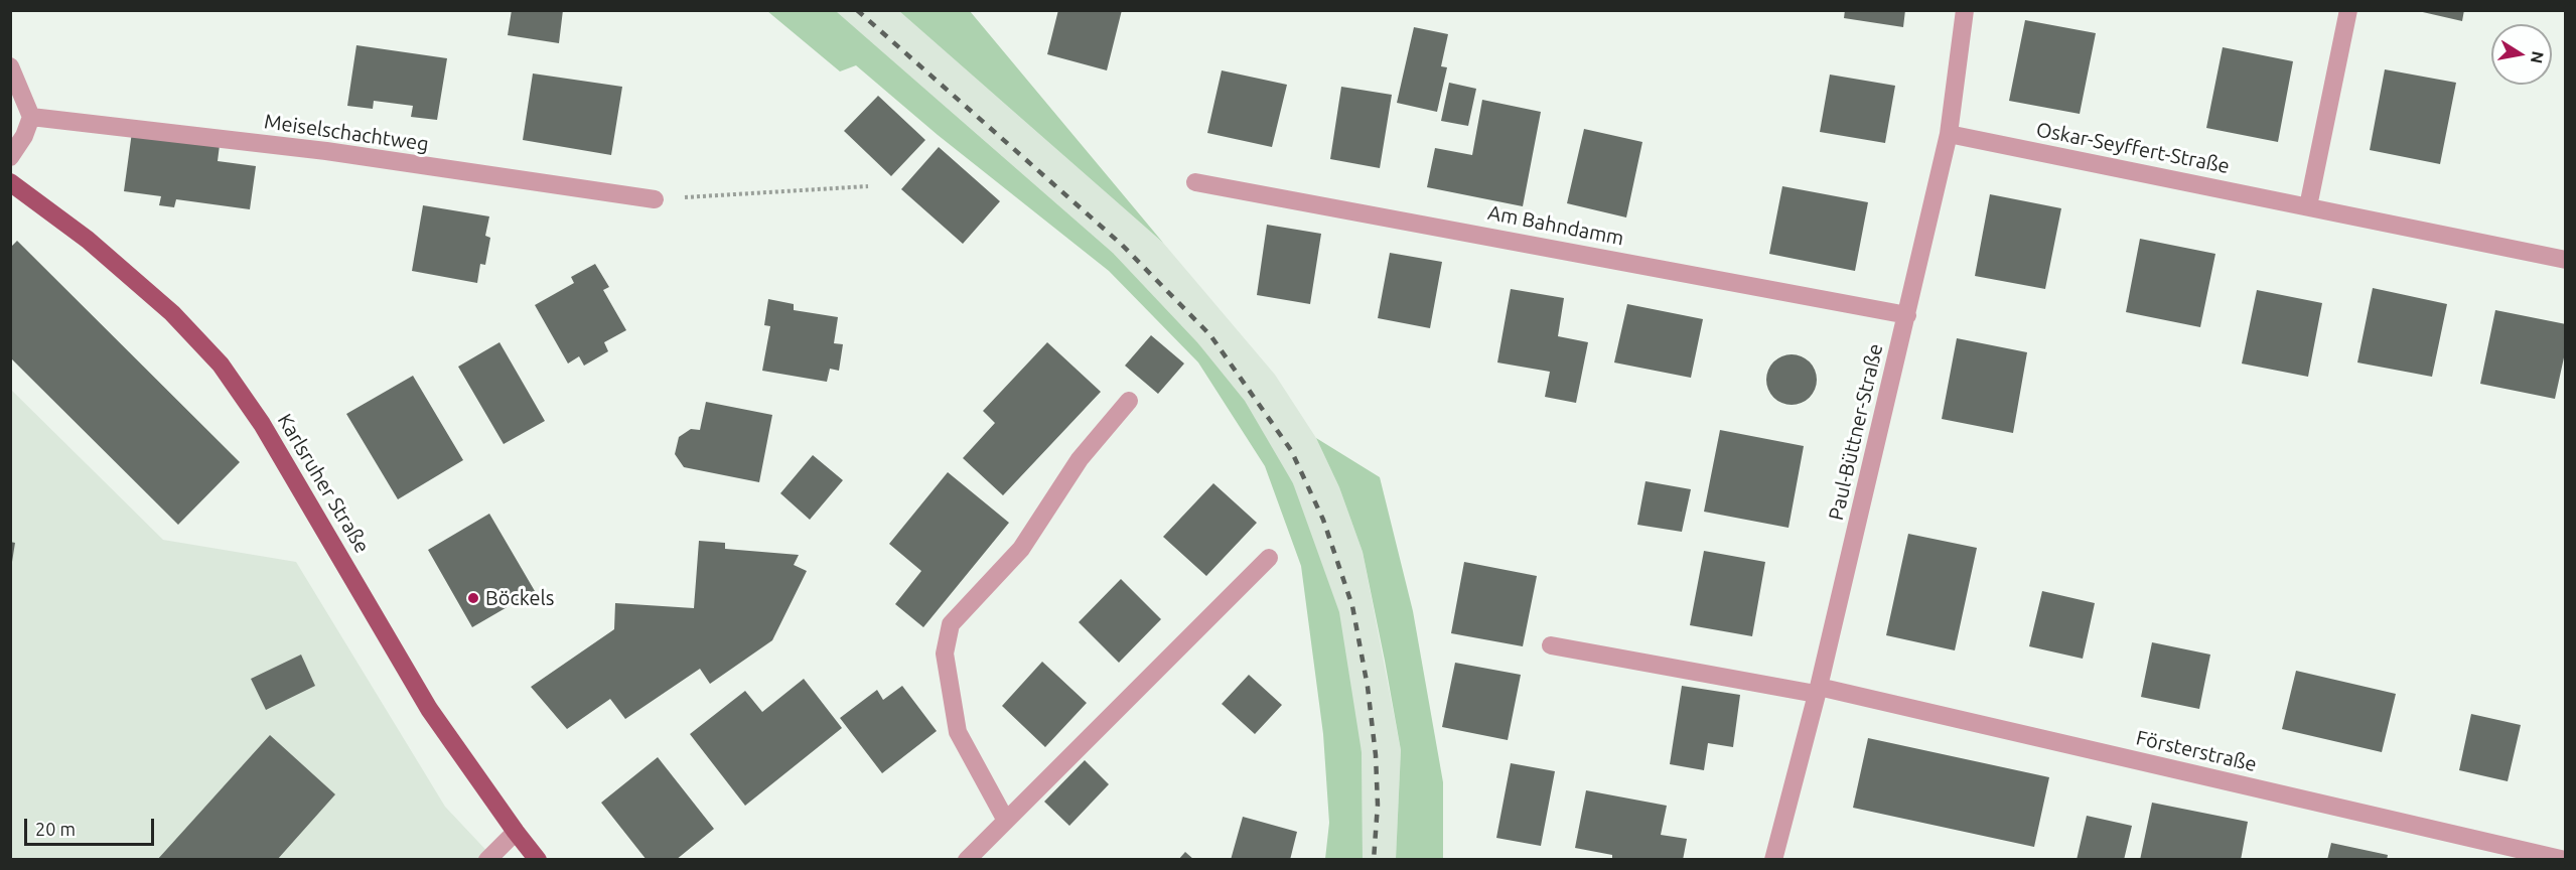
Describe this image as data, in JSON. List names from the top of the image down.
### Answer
{
  "streets": {
    "main road": ["Karlsruher Straße"],
    "street": [
      "Meiselschachtweg",
      "Oskar-Seyffert-Straße",
      "Am Bahndamm",
      "Paul-Büttner-Straße",
      "Försterstraße"
    ]
  },
  "crossings": [
    ["Oskar-Seyffert-Straße", "Paul-Büttner-Straße"],
    ["Am Bahndamm", "Paul-Büttner-Straße"],
    ["Paul-Büttner-Straße", "Försterstraße"]
  ],
  "places": ["Böckels"],
  "scale_bar": "20 m",
  "north": "right"
}
